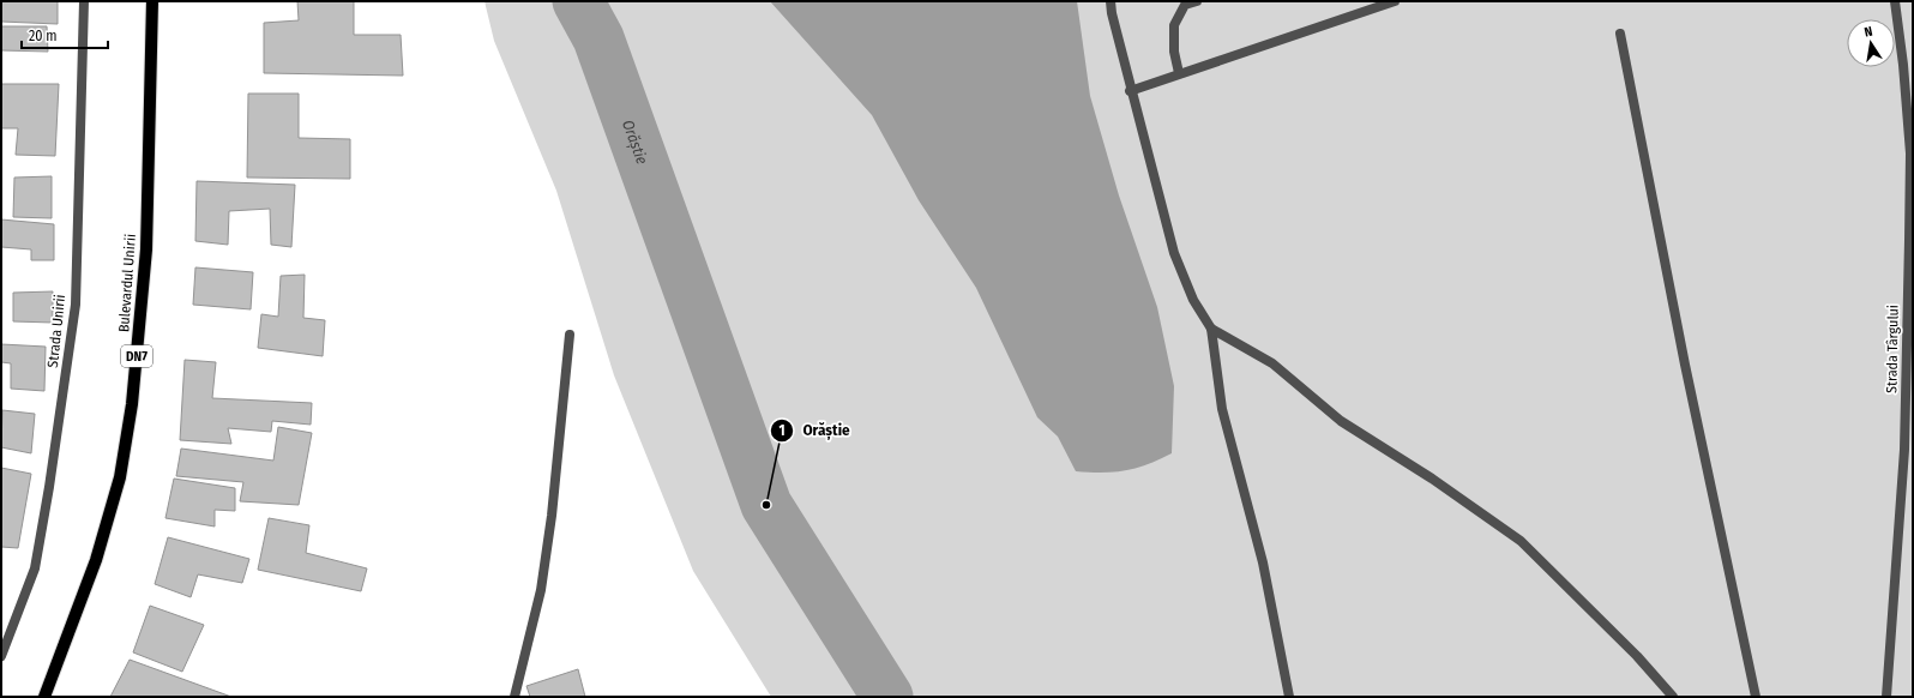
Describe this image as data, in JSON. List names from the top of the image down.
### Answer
{
  "streets": {
    "main road": ["Bulevardul Unirii", "DN7"],
    "street": ["Strada Unirii", "Strada Târgului"]
  },
  "water": ["Orăștie"],
  "places": ["Orăștie"],
  "scale_bar": "20 m",
  "north": "top"
}
